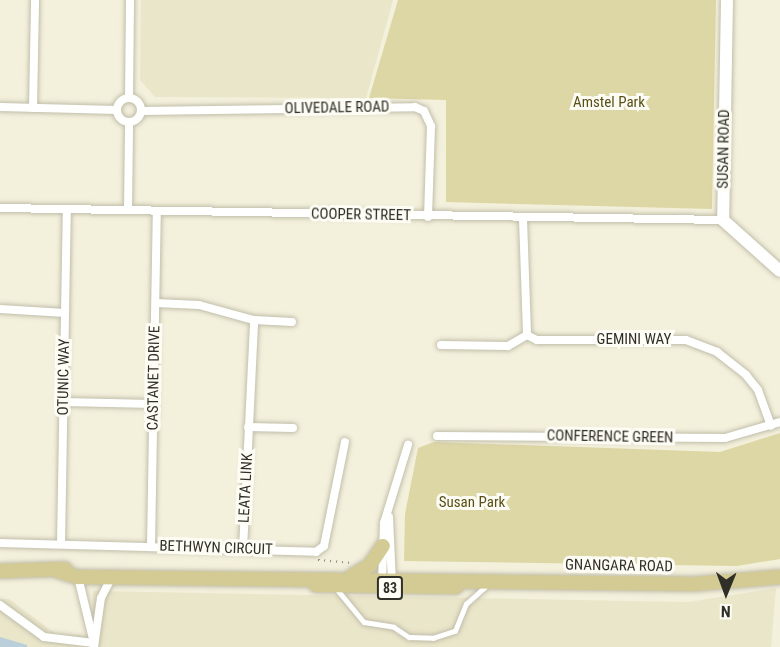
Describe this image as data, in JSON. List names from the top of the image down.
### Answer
{
  "streets": {
    "main road": ["GNANGARA ROAD", "83"],
    "street": [
      "OLIVEDALE ROAD",
      "SUSAN ROAD",
      "COOPER STREET",
      "GEMINI WAY",
      "OTUNIC WAY",
      "CASTANET DRIVE",
      "CONFERENCE GREEN",
      "LEATA LINK",
      "BETHWYN CIRCUIT"
    ]
  },
  "crossings": [
    ["OLIVEDALE ROAD", "COOPER STREET"],
    ["SUSAN ROAD", "COOPER STREET"],
    ["COOPER STREET", "OTUNIC WAY"],
    ["COOPER STREET", "CASTANET DRIVE"],
    ["GEMINI WAY", "CONFERENCE GREEN"],
    ["OTUNIC WAY", "BETHWYN CIRCUIT"],
    ["CASTANET DRIVE", "BETHWYN CIRCUIT"],
    ["LEATA LINK", "BETHWYN CIRCUIT"]
  ],
  "parks": ["Amstel Park", "Susan Park"],
  "north": "bottom"
}
